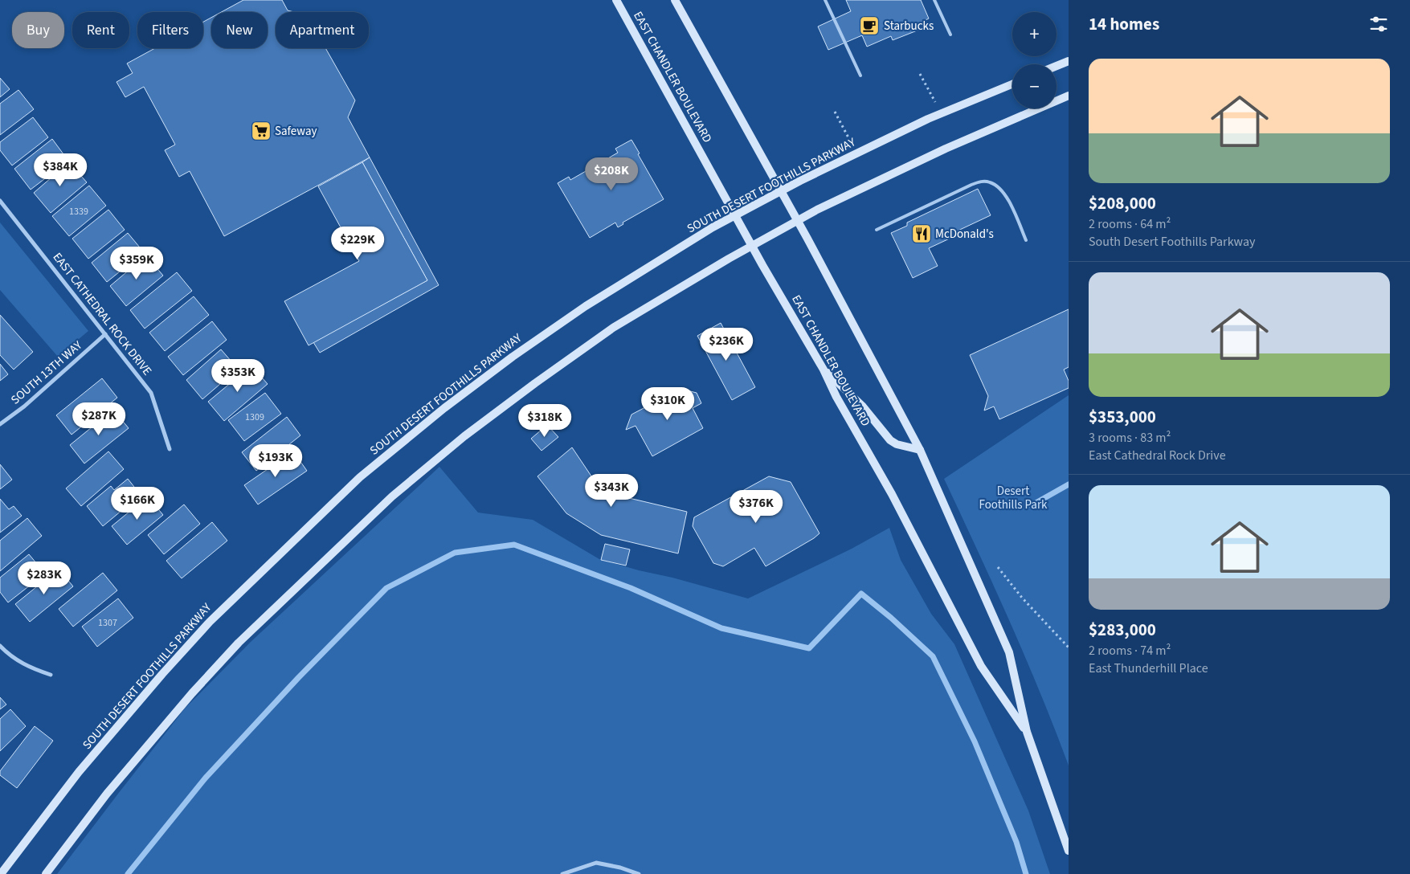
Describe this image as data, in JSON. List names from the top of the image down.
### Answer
{
  "streets": {
    "street": [
      "EAST CHANDLER BOULEVARD",
      "SOUTH DESERT FOOTHILLS PARKWAY",
      "EAST CATHEDRAL ROCK DRIVE",
      "SOUTH 13TH WAY"
    ]
  },
  "crossings": [
    ["EAST CHANDLER BOULEVARD", "SOUTH DESERT FOOTHILLS PARKWAY"],
    ["EAST CATHEDRAL ROCK DRIVE", "SOUTH 13TH WAY"]
  ],
  "parks": ["Desert Foothills Park"],
  "places": {
    "cafe": ["Starbucks"],
    "supermarket": ["Safeway"],
    "restaurant": ["McDonald's"]
  },
  "house_numbers": ["1339", "1309", "1307"],
  "page": {
    "heading": "14 homes",
    "map_buttons": ["+", "−"],
    "chip": [
      "Buy",
      "Rent",
      "Filters",
      "New",
      "Apartment"
    ],
    "list": [
      {
        "name": "$208,000",
        "note": "2 rooms · 64 m² · South Desert Foothills Parkway"
      },
      {
        "name": "$353,000",
        "note": "3 rooms · 83 m² · East Cathedral Rock Drive"
      },
      {
        "name": "$283,000",
        "note": "2 rooms · 74 m² · East Thunderhill Place"
      }
    ],
    "price": [
      "$384K",
      "$208K",
      "$229K",
      "$359K",
      "$236K",
      "$353K",
      "$310K",
      "$287K",
      "$318K",
      "$193K",
      "$343K",
      "$166K",
      "$376K",
      "$283K"
    ]
  }
}
